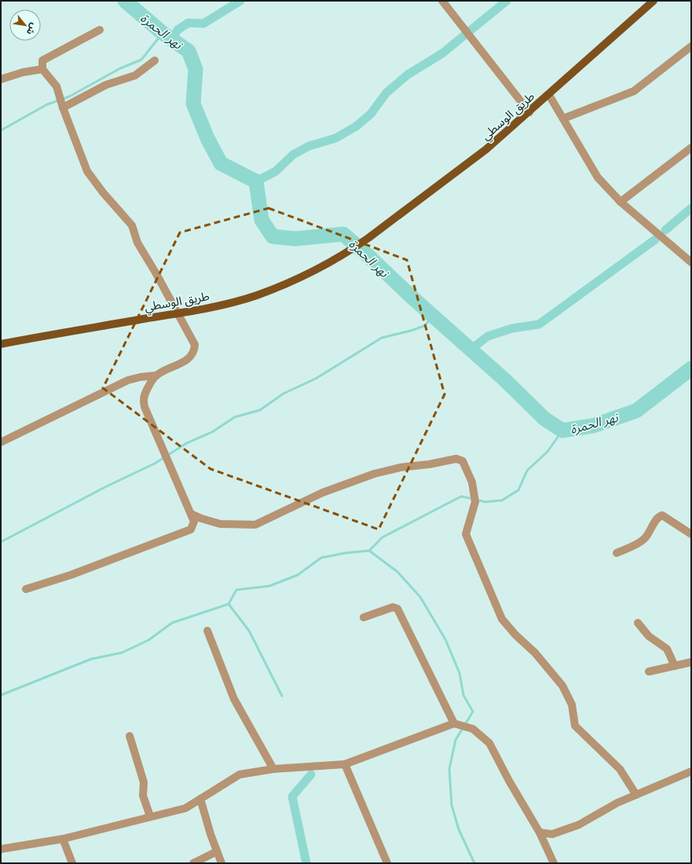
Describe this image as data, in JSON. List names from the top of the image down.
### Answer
{
  "streets": {
    "main road": ["طريق الوسطي"]
  },
  "water": ["نهر الحمرة"],
  "north": "bottom right"
}
